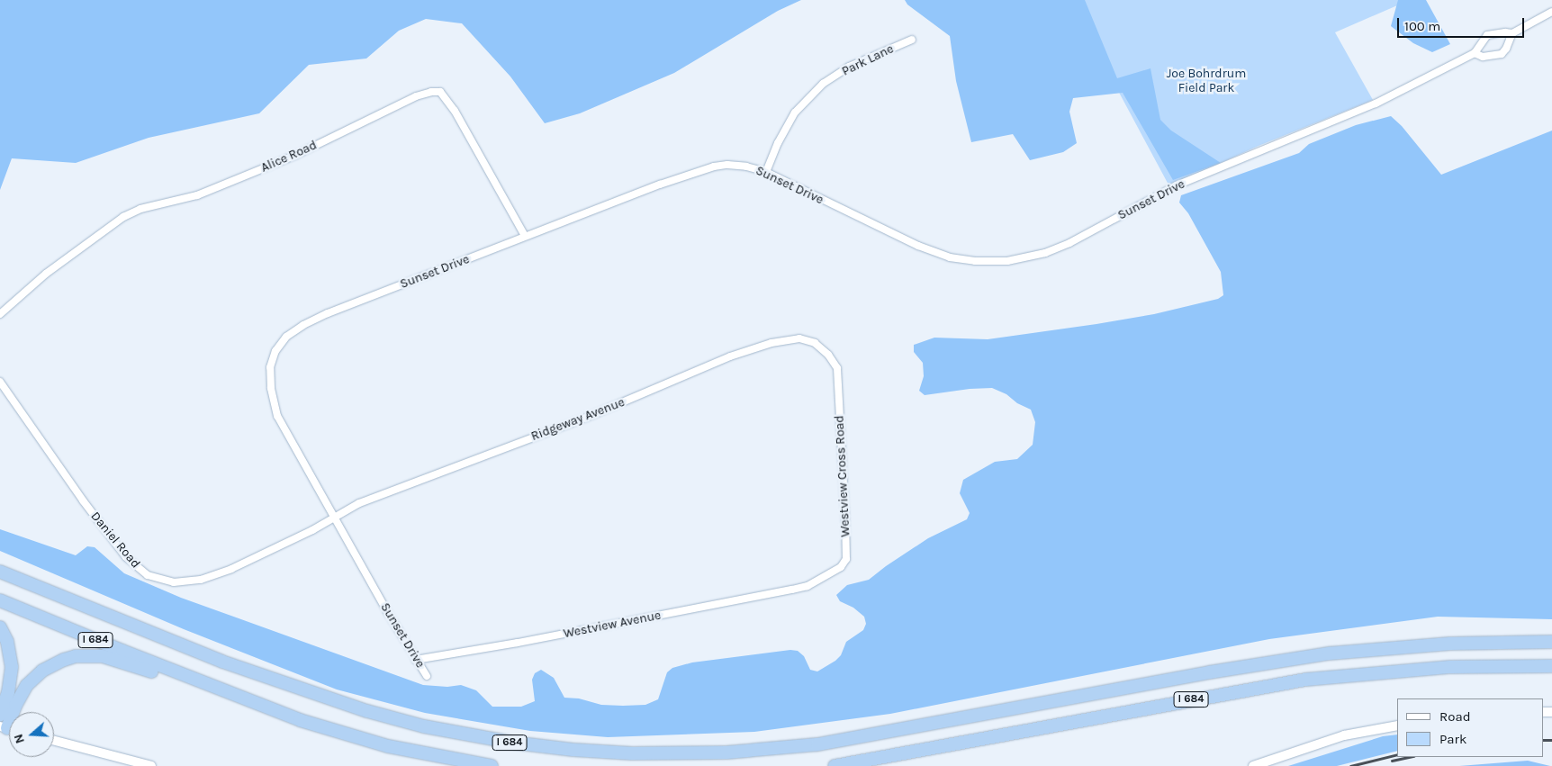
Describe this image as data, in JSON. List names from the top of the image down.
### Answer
{
  "streets": {
    "highway": ["I 684"],
    "street": [
      "Park Lane",
      "Alice Road",
      "Sunset Drive",
      "Ridgeway Avenue",
      "Westview Cross Road",
      "Daniel Road",
      "Westview Avenue"
    ]
  },
  "crossings": [
    ["Park Lane", "Sunset Drive"],
    ["Alice Road", "Sunset Drive"],
    ["Sunset Drive", "Ridgeway Avenue"],
    ["Sunset Drive", "Daniel Road"],
    ["Sunset Drive", "Westview Avenue"],
    ["Ridgeway Avenue", "Westview Cross Road"],
    ["Ridgeway Avenue", "Daniel Road"],
    ["Westview Cross Road", "Westview Avenue"]
  ],
  "parks": ["Joe Bohrdrum Field Park"],
  "legend": ["Road", "Park"],
  "scale_bar": "100 m",
  "north": "left"
}
